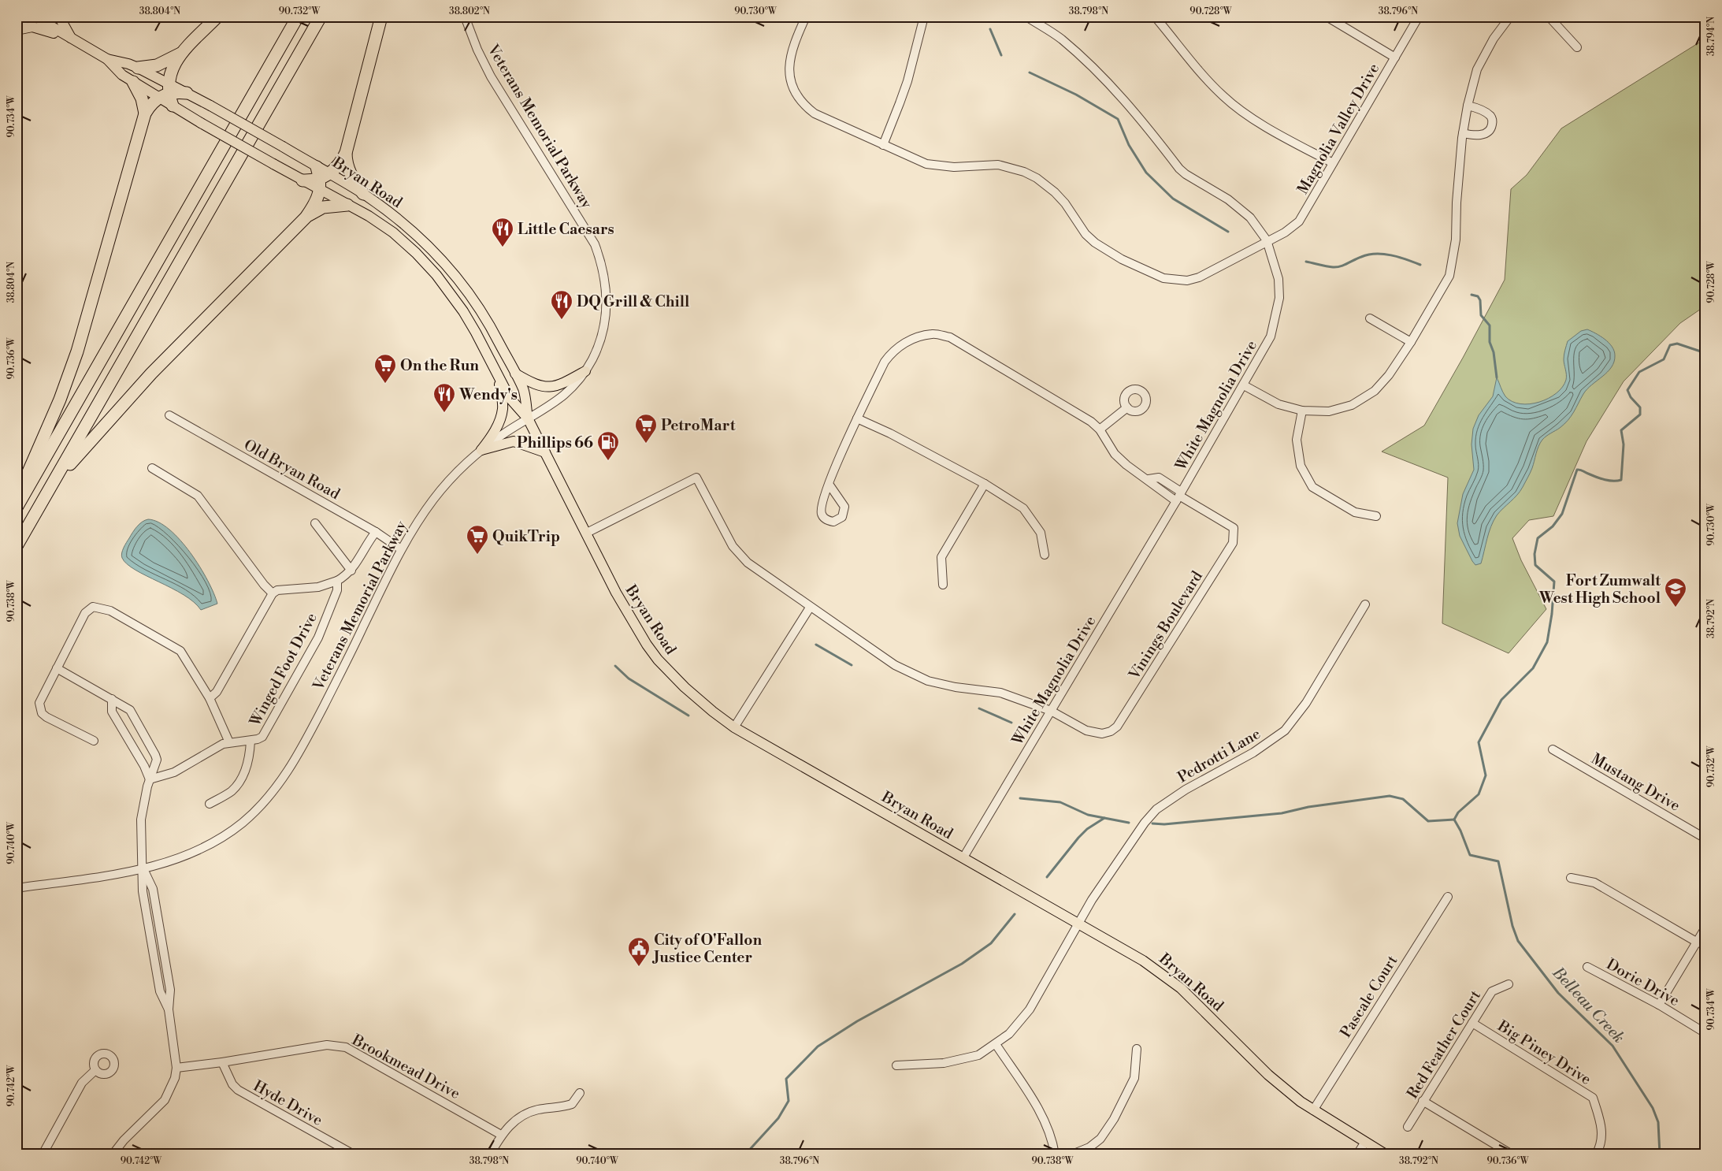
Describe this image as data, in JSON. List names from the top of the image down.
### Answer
{
  "streets": {
    "main road": ["Bryan Road"],
    "street": [
      "Veterans Memorial Parkway",
      "Magnolia Valley Drive",
      "White Magnolia Drive",
      "Old Bryan Road",
      "Vinings Boulevard",
      "Winged Foot Drive",
      "Pedrotti Lane",
      "Mustang Drive",
      "Dorie Drive",
      "Pascale Court",
      "Red Feather Court",
      "Big Piney Drive",
      "Brookmead Drive",
      "Hyde Drive"
    ]
  },
  "crossings": [
    ["Veterans Memorial Parkway", "Bryan Road"],
    ["Veterans Memorial Parkway", "Old Bryan Road"],
    ["Magnolia Valley Drive", "White Magnolia Drive"],
    ["Bryan Road", "White Magnolia Drive"],
    ["Bryan Road", "Pedrotti Lane"],
    ["Bryan Road", "Pascale Court"],
    ["White Magnolia Drive", "Vinings Boulevard"],
    ["Red Feather Court", "Big Piney Drive"],
    ["Brookmead Drive", "Hyde Drive"]
  ],
  "water": ["Belleau Creek"],
  "places": {
    "restaurant": ["Little Caesars", "DQ Grill & Chill", "Wendy's"],
    "supermarket": ["On the Run", "PetroMart", "QuikTrip"],
    "fuel station": ["Phillips 66"],
    "school or university": ["Fort Zumwalt West High School"],
    "public building": ["City of O'Fallon Justice Center"]
  },
  "coordinates": [
    "38.804°N",
    "90.732°W",
    "38.802°N",
    "90.730°W",
    "38.798°N",
    "90.728°W",
    "38.796°N",
    "38.794°N",
    "90.734°W",
    "90.736°W",
    "90.738°W",
    "38.792°N",
    "90.740°W",
    "90.742°W"
  ]
}
